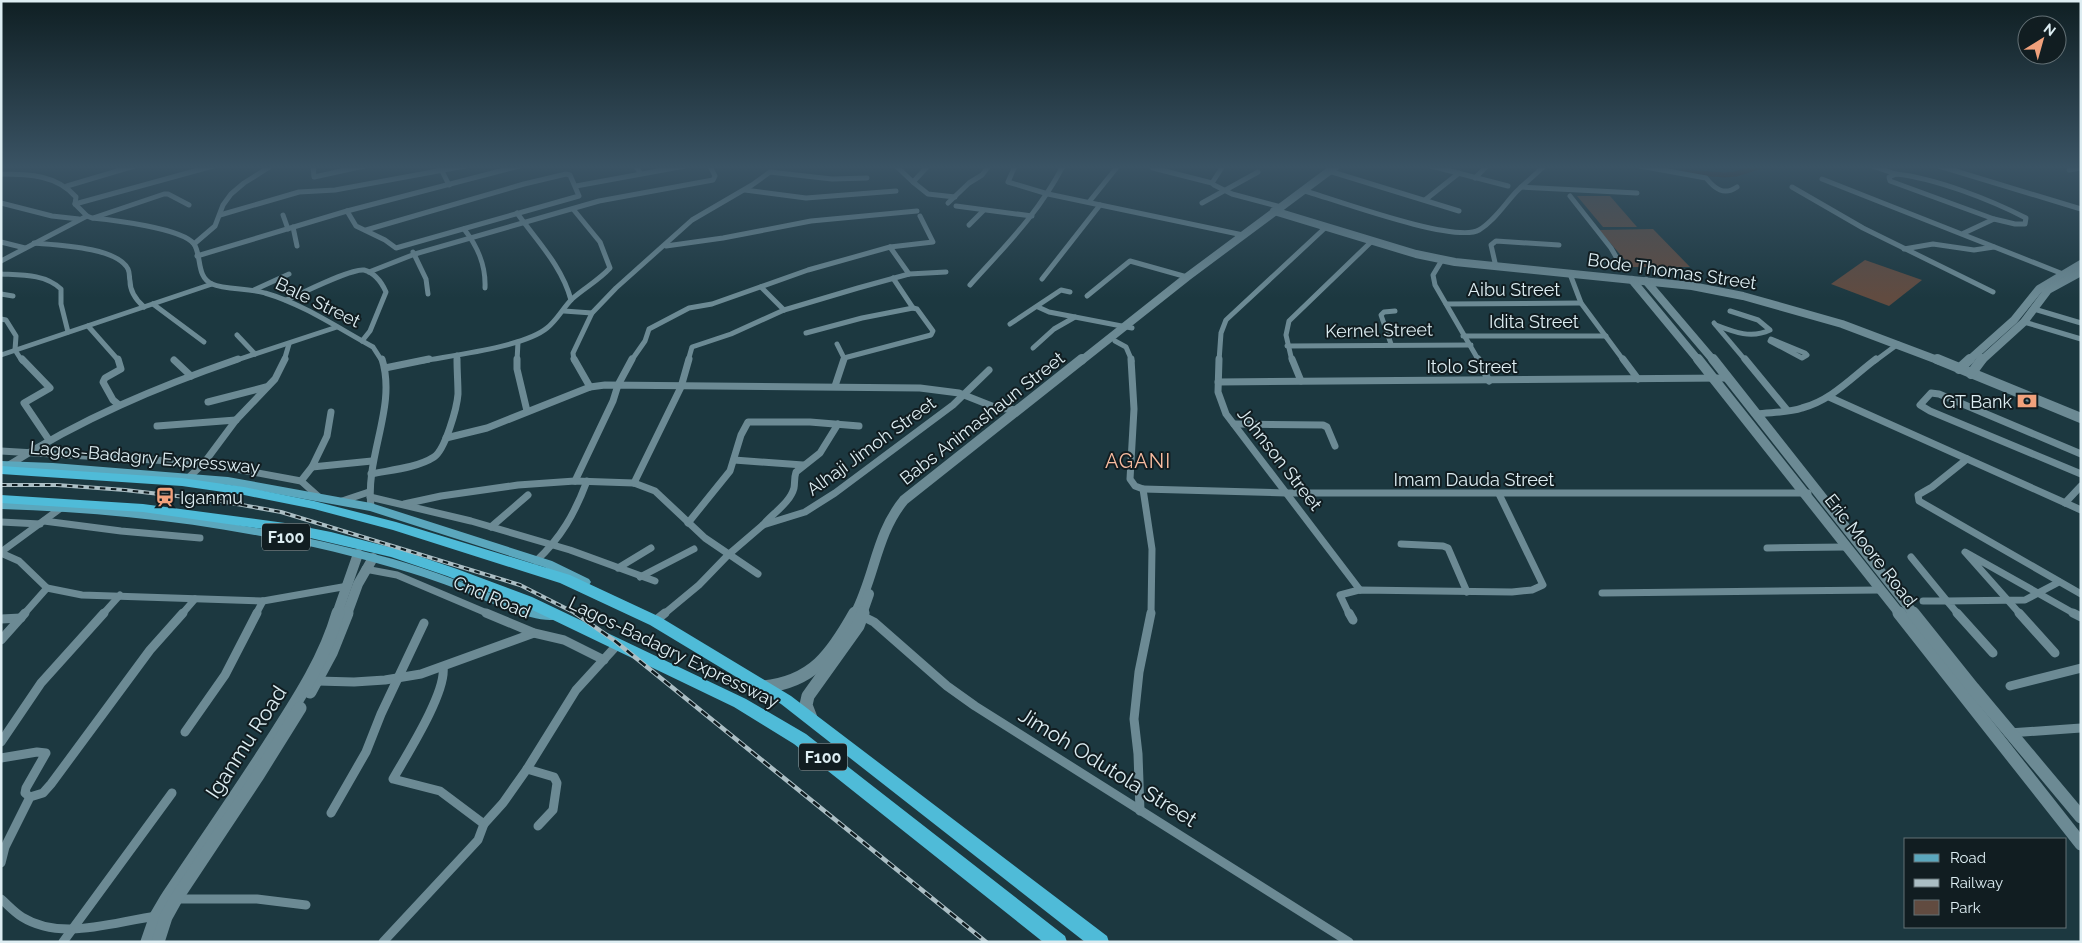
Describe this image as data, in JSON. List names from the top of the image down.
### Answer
{
  "streets": {
    "highway": ["Lagos-Badagry Expressway", "F100"],
    "main road": [
      "Bode Thomas Street",
      "Babs Animashaun Street",
      "Eric Moore Road",
      "Iganmu Road"
    ],
    "street": [
      "Aibu Street",
      "Bale Street",
      "Idita Street",
      "Kernel Street",
      "Itolo Street",
      "Alhaji Jimoh Street",
      "Johnson Street",
      "Imam Dauda Street",
      "Cnd Road",
      "Jimoh Odutola Street"
    ]
  },
  "crossings": [
    ["Bode Thomas Street", "Babs Animashaun Street"],
    ["Bode Thomas Street", "Johnson Street"],
    ["Bode Thomas Street", "Eric Moore Road"],
    ["Itolo Street", "Johnson Street"],
    ["Itolo Street", "Eric Moore Road"],
    ["Babs Animashaun Street", "Lagos-Badagry Expressway"],
    ["Babs Animashaun Street", "Jimoh Odutola Street"],
    ["Alhaji Jimoh Street", "Lagos-Badagry Expressway"],
    ["Lagos-Badagry Expressway", "F100"],
    ["Lagos-Badagry Expressway", "Iganmu Road"],
    ["Johnson Street", "Imam Dauda Street"],
    ["Imam Dauda Street", "Eric Moore Road"],
    ["Cnd Road", "Iganmu Road"]
  ],
  "districts": ["AGANI"],
  "places": {
    "bank": ["GT Bank"],
    "station": ["Iganmu"]
  },
  "legend": ["Road", "Railway", "Park"],
  "north": "top right"
}
